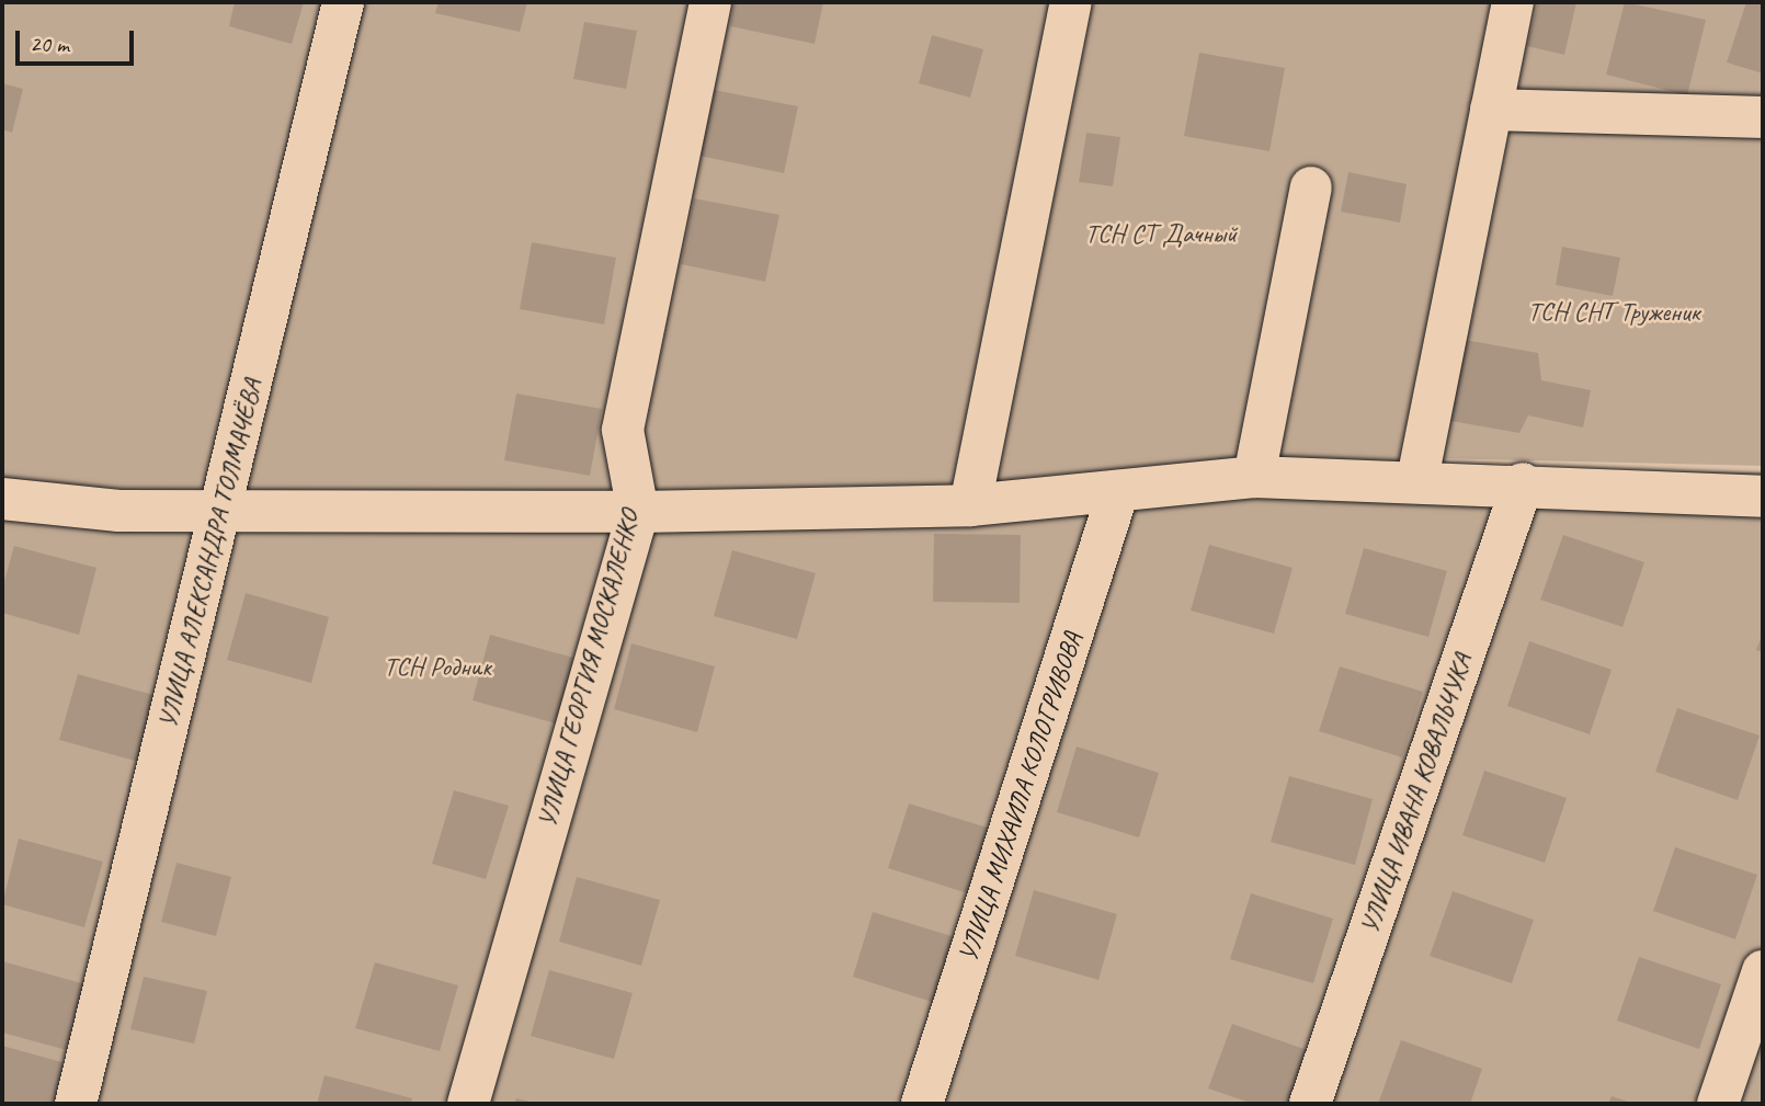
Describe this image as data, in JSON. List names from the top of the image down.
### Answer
{
  "streets": {
    "street": [
      "УЛИЦА АЛЕКСАНДРА ТОЛМАЧЁВА",
      "УЛИЦА ГЕОРГИЯ МОСКАЛЕНКО",
      "УЛИЦА ИВАНА КОВАЛЬЧУКА",
      "УЛИЦА МИХАИЛА КОЛОГРИВОВА"
    ]
  },
  "parks": ["ТСН СТ Дачный", "ТСН СНТ Труженик", "ТСН Родник"],
  "scale_bar": "20 m"
}
